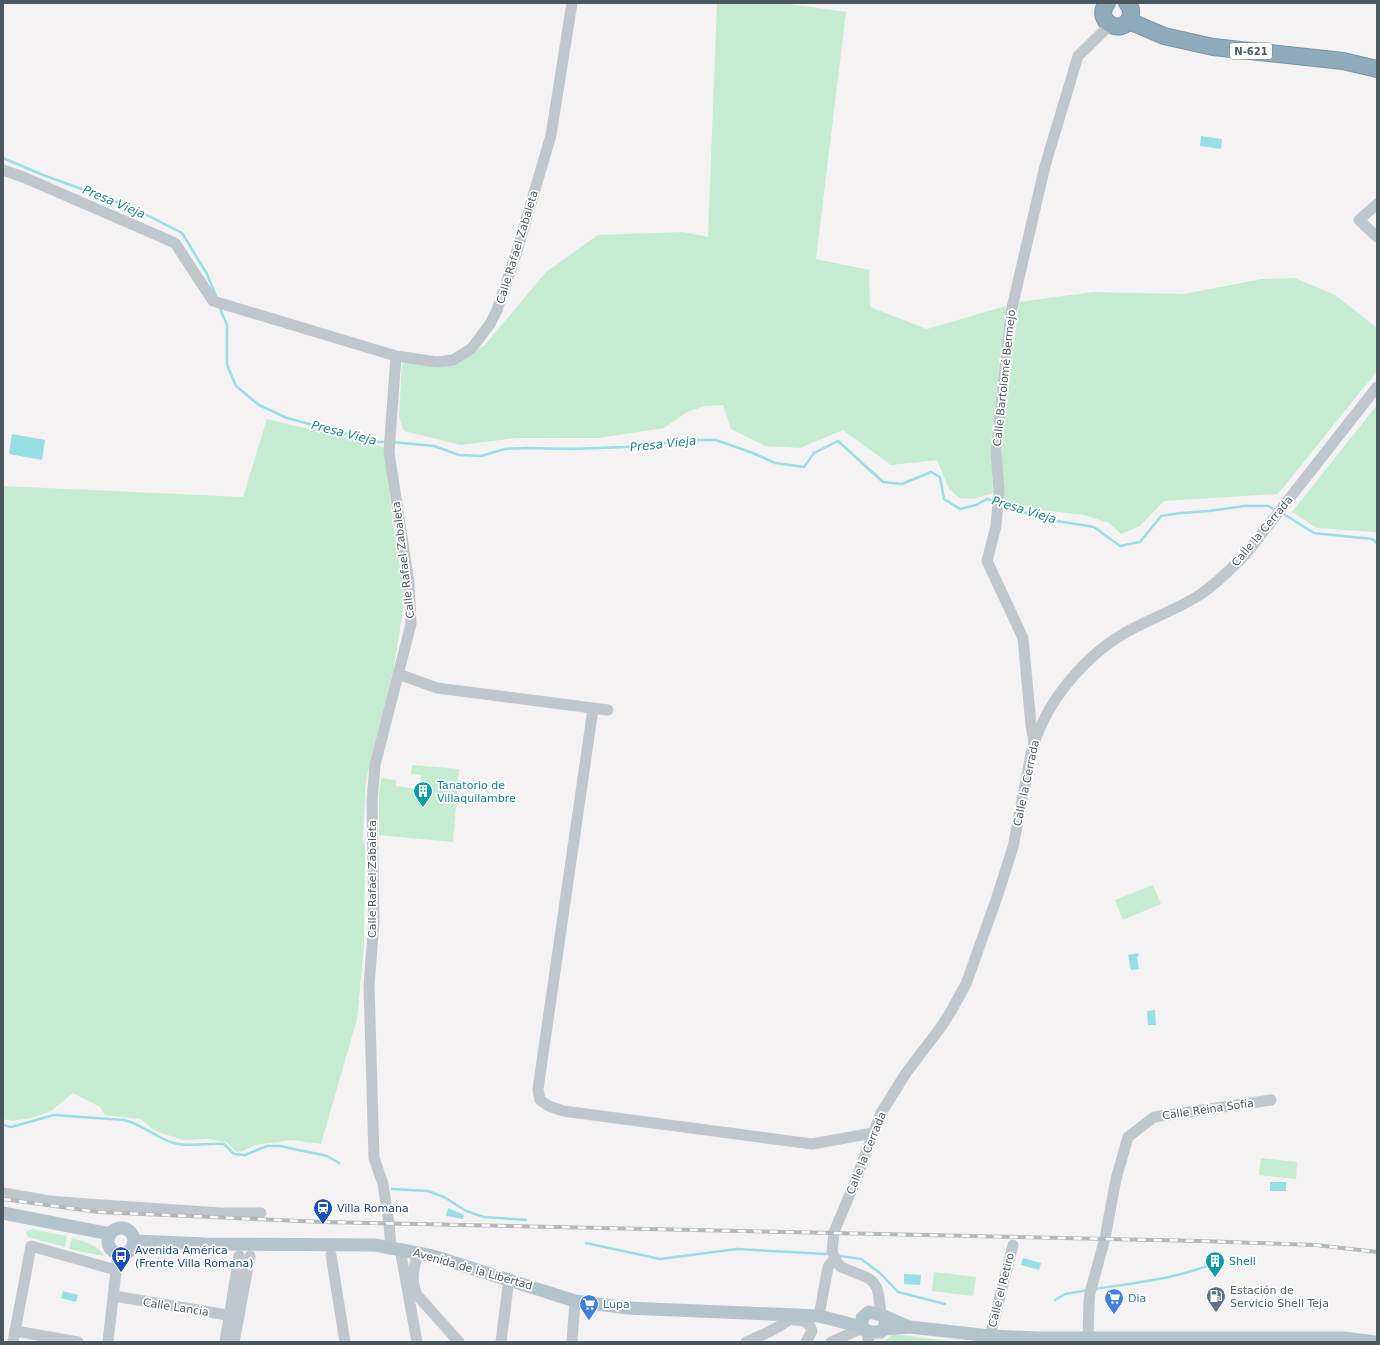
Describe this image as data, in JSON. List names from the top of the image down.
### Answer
{
  "streets": {
    "highway": ["N-621"],
    "main road": ["Avenida de la Libertad"],
    "street": [
      "Calle Rafael Zabaleta",
      "Calle Bartolomé Bermejo",
      "Calle la Cerrada",
      "Calle Reina Sofía",
      "Calle el Retiro",
      "Calle Lancia"
    ]
  },
  "crossings": [
    ["Calle Rafael Zabaleta", "Avenida de la Libertad"],
    ["Calle Bartolomé Bermejo", "Calle la Cerrada"],
    ["Calle Reina Sofía", "Avenida de la Libertad"],
    ["Avenida de la Libertad", "Calle el Retiro"]
  ],
  "water": ["Presa Vieja"],
  "places": {
    "building": ["Tanatorio de Villaquilambre", "Shell"],
    "station": ["Villa Romana"],
    "bus stop": ["Avenida América (Frente Villa Romana)"],
    "fuel station": ["Estación de Servicio Shell Teja"],
    "supermarket": ["Dia", "Lupa"]
  }
}
